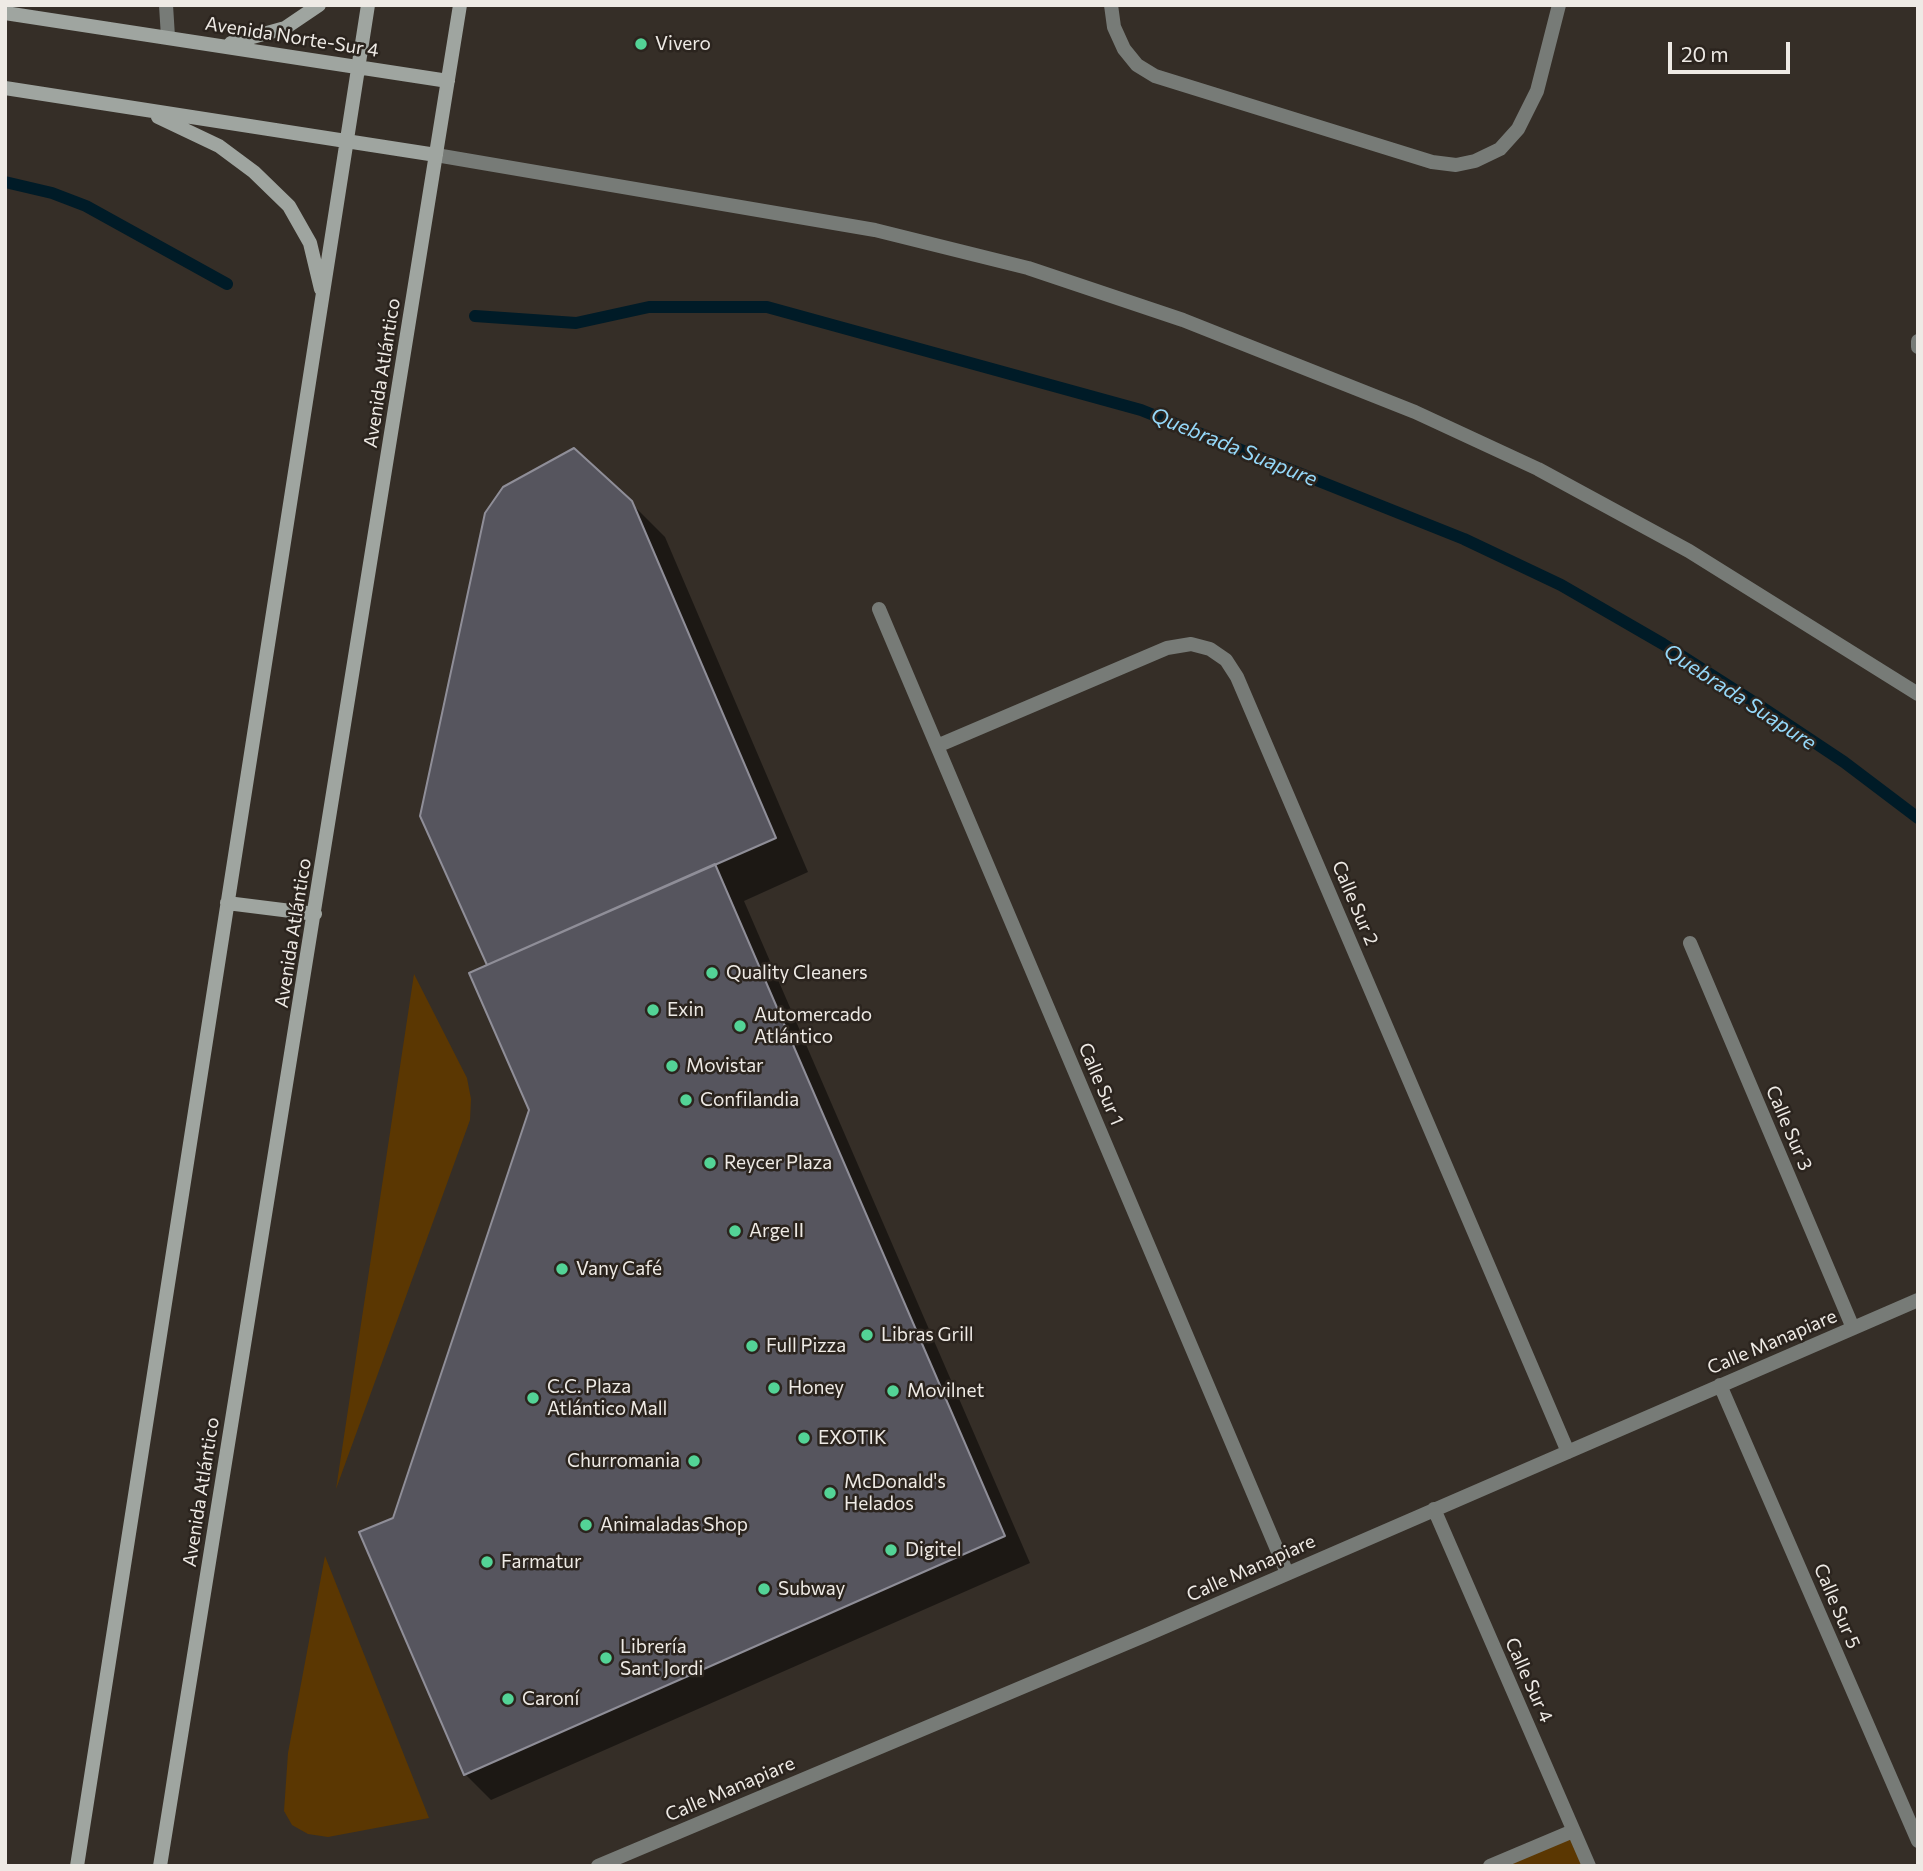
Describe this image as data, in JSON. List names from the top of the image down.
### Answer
{
  "streets": {
    "main road": ["Avenida Norte-Sur 4", "Avenida Atlántico"],
    "street": [
      "Calle Sur 2",
      "Calle Sur 1",
      "Calle Sur 3",
      "Calle Manapiare",
      "Calle Sur 5",
      "Calle Sur 4"
    ]
  },
  "crossings": [
    ["Avenida Norte-Sur 4", "Avenida Atlántico"],
    ["Calle Sur 2", "Calle Sur 1"],
    ["Calle Sur 2", "Calle Manapiare"],
    ["Calle Sur 1", "Calle Manapiare"],
    ["Calle Sur 3", "Calle Manapiare"],
    ["Calle Manapiare", "Calle Sur 5"],
    ["Calle Manapiare", "Calle Sur 4"]
  ],
  "water": ["Quebrada Suapure"],
  "places": [
    "Vivero",
    "Quality Cleaners",
    "Exin",
    "Automercado Atlántico",
    "Movistar",
    "Confilandia",
    "Reycer Plaza",
    "Arge II",
    "Vany Café",
    "Libras Grill",
    "Full Pizza",
    "Honey",
    "Movilnet",
    "C.C. Plaza Atlántico Mall",
    "EXOTIK",
    "Churromania",
    "McDonald's Helados",
    "Animaladas Shop",
    "Digitel",
    "Farmatur",
    "Subway",
    "Librería Sant Jordi",
    "Caroní"
  ],
  "scale_bar": "20 m"
}
